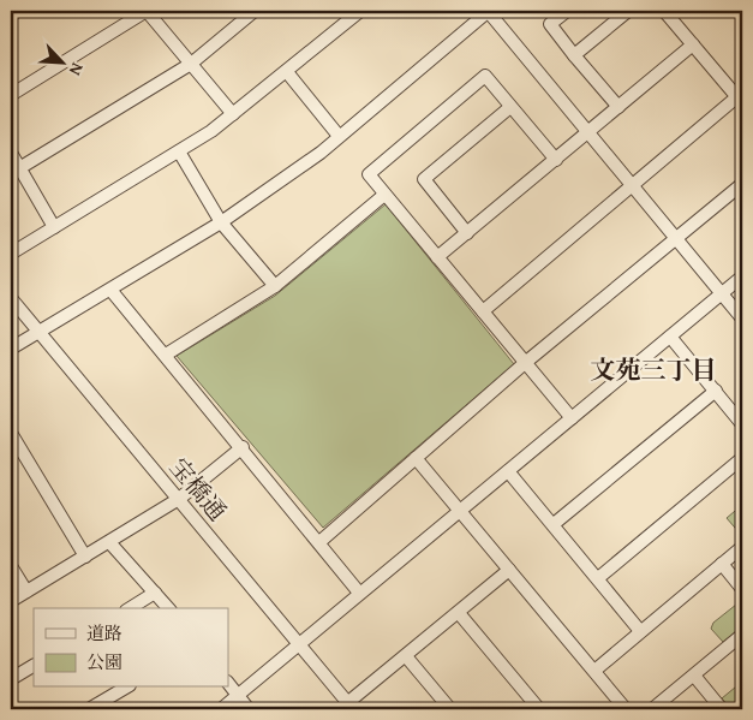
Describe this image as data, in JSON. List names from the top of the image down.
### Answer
{
  "streets": {
    "street": ["宝橋通"]
  },
  "districts": ["文苑三丁目"],
  "legend": ["道路", "公園"],
  "north": "bottom right"
}
